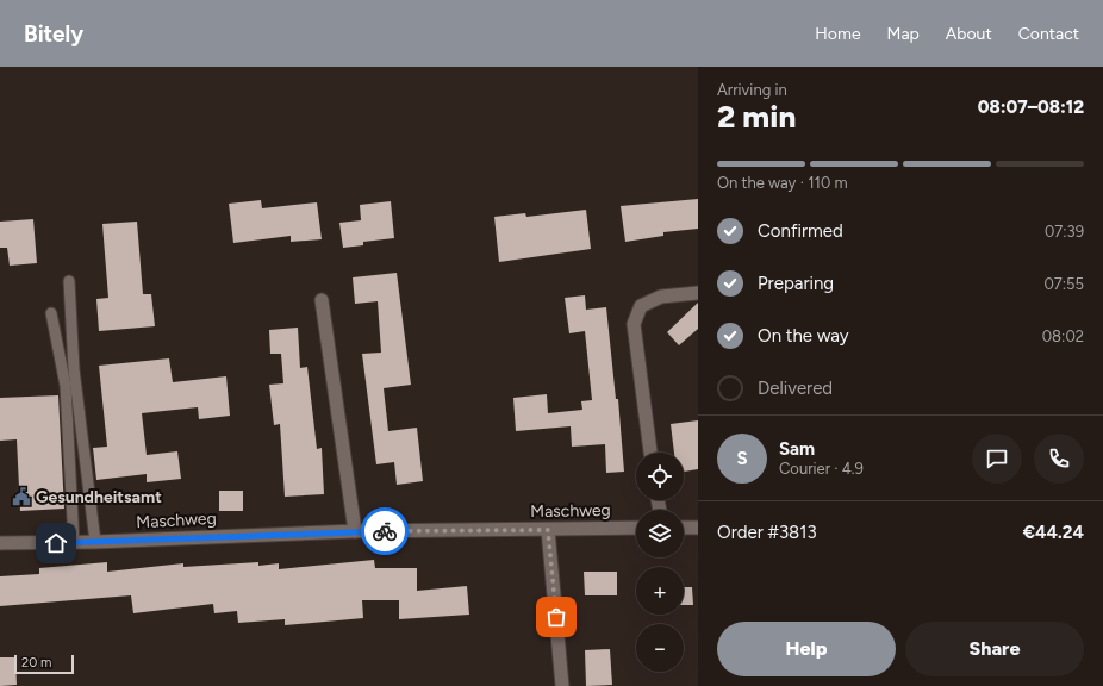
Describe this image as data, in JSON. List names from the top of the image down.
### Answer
{
  "streets": {
    "street": ["Maschweg"]
  },
  "places": {
    "public building": ["Gesundheitsamt"]
  },
  "scale_bar": "20 m",
  "page": {
    "header": "Bitely",
    "nav": [
      "Home",
      "Map",
      "About",
      "Contact"
    ],
    "heading": ["2 min", "Arriving in", "08:07–08:12"],
    "panel": [
      "Sam",
      "Courier · 4.9",
      "Order #3813",
      "€44.24"
    ],
    "bar": "On the way · 110 m",
    "list": [
      ["Confirmed", "07:39"],
      ["Preparing", "07:55"],
      ["On the way", "08:02"],
      "Delivered"
    ],
    "round": "S",
    "map_buttons": ["+", "−"],
    "buttons": ["Help", "Share"],
    "scale": "20 m"
  }
}
